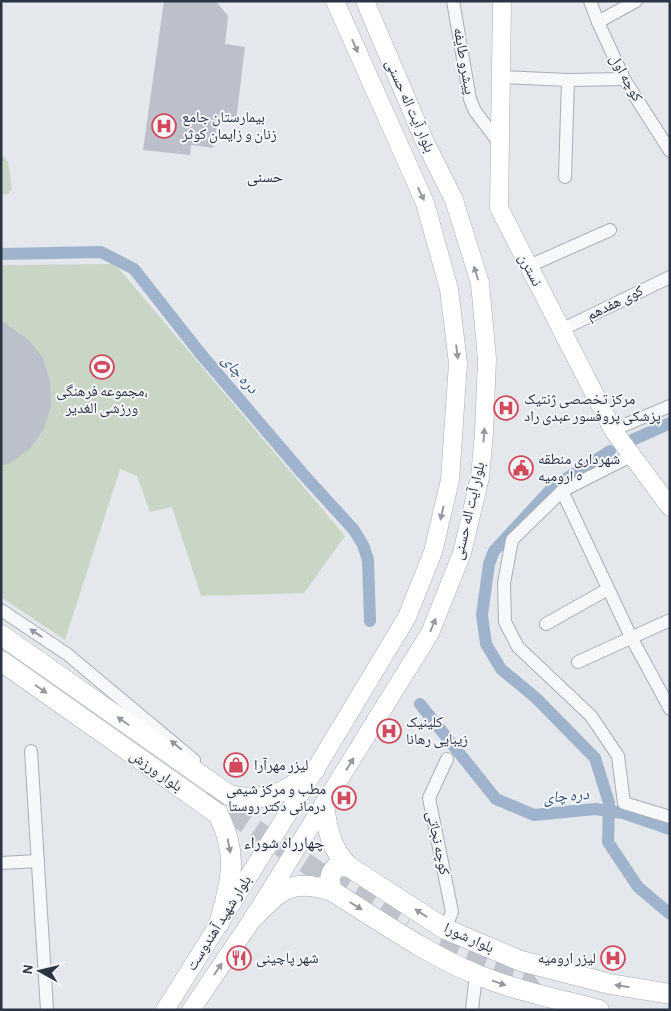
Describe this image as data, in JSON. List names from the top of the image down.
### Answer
{
  "streets": {
    "main road": [
      "بلوار آیت اله حسنی",
      "نسترن",
      "بلوار ورزش",
      "بلوار شهید آهندوست",
      "بلوار شورا"
    ],
    "street": [
      "پیشرو طایفه",
      "کوچه اول",
      "کوی هفدهم",
      "کوچه نجاتی"
    ]
  },
  "crossings": [
    ["پیشرو طایفه", "نسترن"],
    ["بلوار آیت اله حسنی", "بلوار ورزش"],
    ["بلوار آیت اله حسنی", "بلوار شهید آهندوست"],
    ["بلوار آیت اله حسنی", "بلوار شورا"],
    ["نسترن", "کوی هفدهم"],
    ["کوچه نجاتی", "بلوار شورا"],
    ["بلوار شهید آهندوست", "بلوار شورا"]
  ],
  "districts": ["حسنی", "چهارراه شوراء"],
  "water": ["دره چای"],
  "places": {
    "hospital": [
      "بیمارستان جامع زنان و زایمان کوثر",
      "مرکز تخصصی ژنتیک پزشکی پروفسور عبدی راد",
      "کلینیک زیبایی رهانا",
      "مطب و مرکز شیمی درمانی دکتر روستا",
      "لیزر ارومیه"
    ],
    "sports": ["مجموعه فرهنگی، ورزشی الغدیر"],
    "public building": ["شهردارى منطقه ٥ ارومیه"],
    "shop": ["لیزر مهرآرا"],
    "restaurant": ["شهر پاچینی"]
  },
  "north": "left"
}
